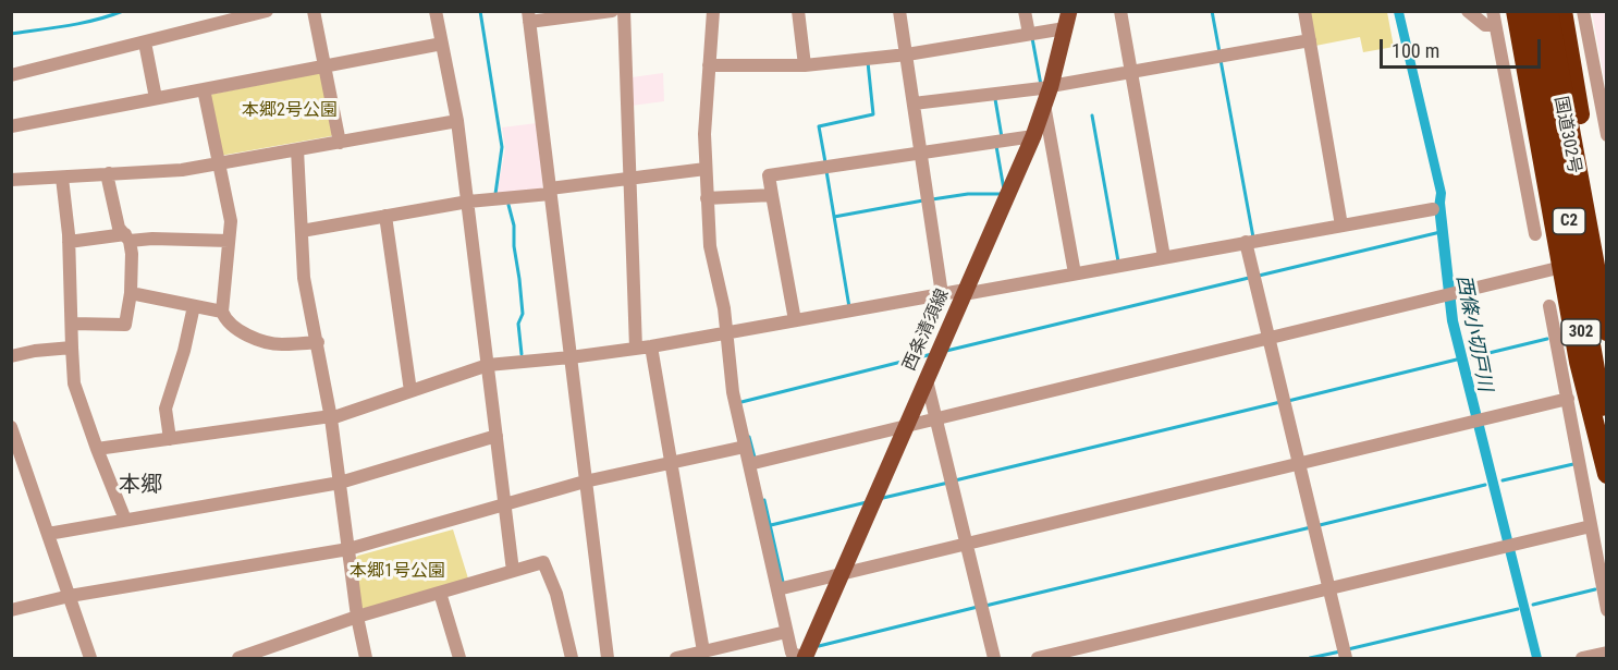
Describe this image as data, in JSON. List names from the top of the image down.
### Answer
{
  "streets": {
    "highway": ["国道302号", "C2", "302"],
    "main road": ["西条清須線"]
  },
  "districts": ["本郷"],
  "water": ["西條小切戸川"],
  "parks": ["本郷2号公園", "本郷1号公園"],
  "scale_bar": "100 m"
}
